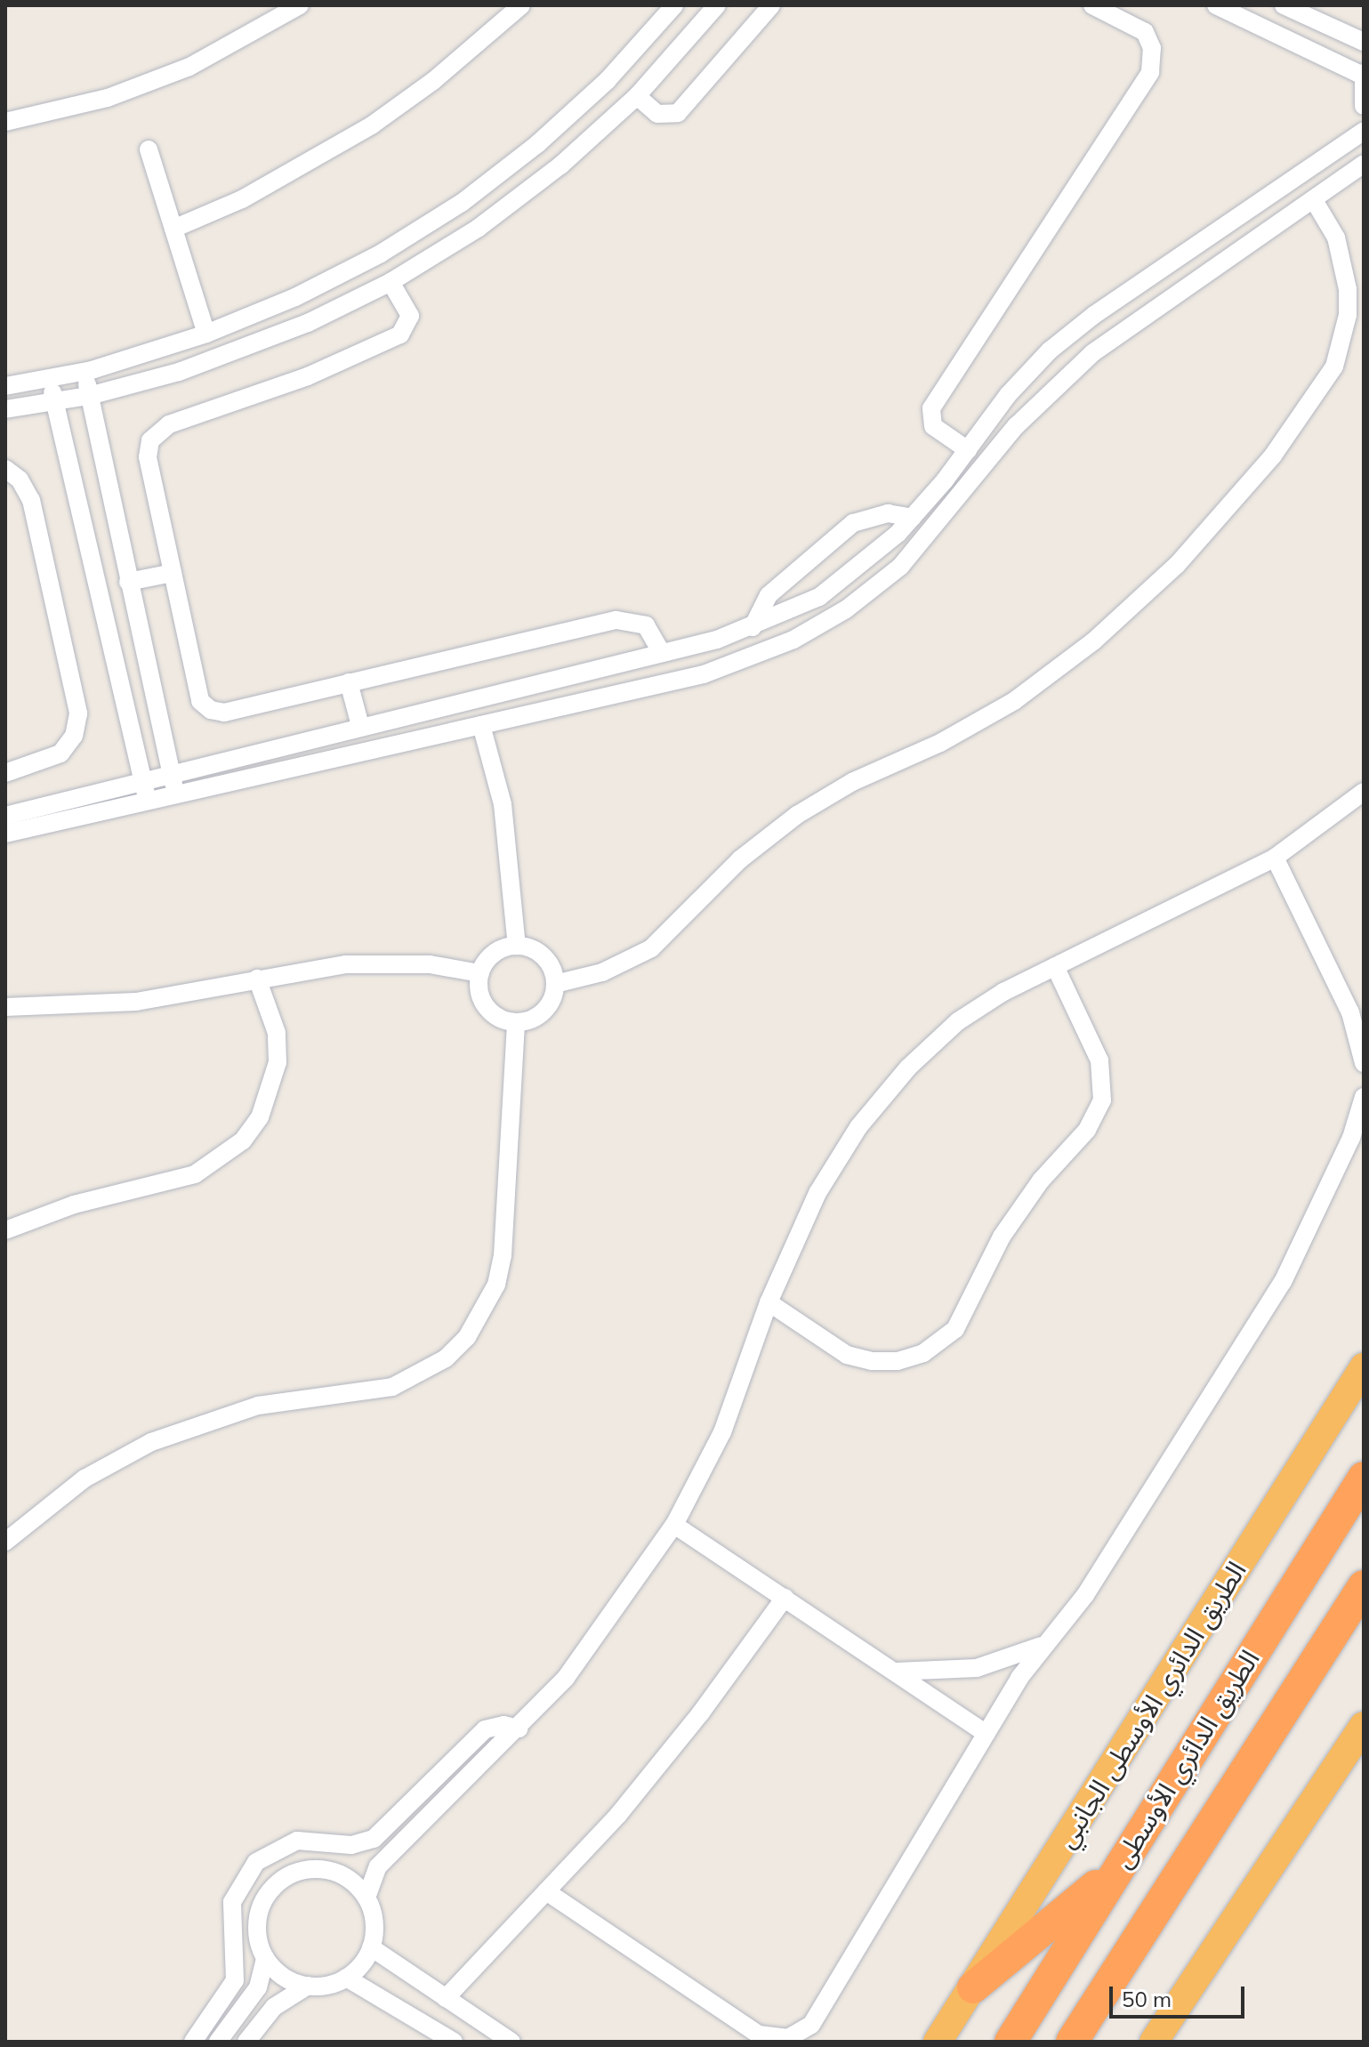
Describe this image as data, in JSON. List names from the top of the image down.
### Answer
{
  "streets": {
    "highway": ["الطريق الدائري الأوسطى الجانبي", "الطريق الدائري الأوسطى"]
  },
  "scale_bar": "50 m"
}
